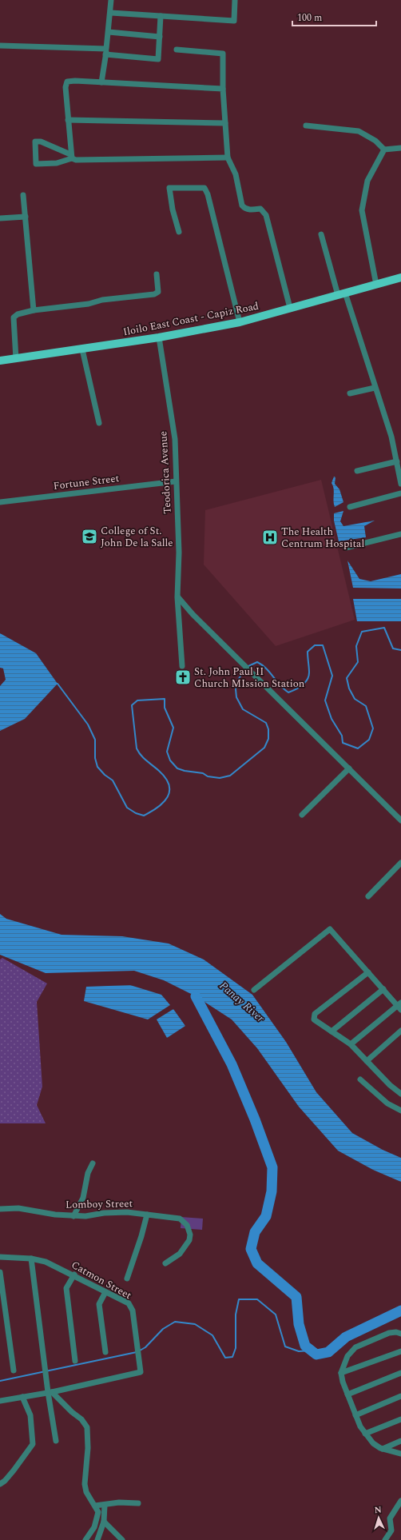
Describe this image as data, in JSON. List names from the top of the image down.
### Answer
{
  "streets": {
    "main road": ["Iloilo East Coast - Capiz Road"],
    "street": [
      "Teodorica Avenue",
      "Fortune Street",
      "Lomboy Street",
      "Catmon Street"
    ]
  },
  "crossings": [
    ["Iloilo East Coast - Capiz Road", "Teodorica Avenue"],
    ["Teodorica Avenue", "Fortune Street"]
  ],
  "water": ["Panay River"],
  "places": {
    "school or university": ["College of St. John De la Salle"],
    "hospital": ["The Health Centrum Hospital"],
    "church": ["St. John Paul II Church MIssion Station"]
  },
  "scale_bar": "100 m",
  "north": "top"
}
